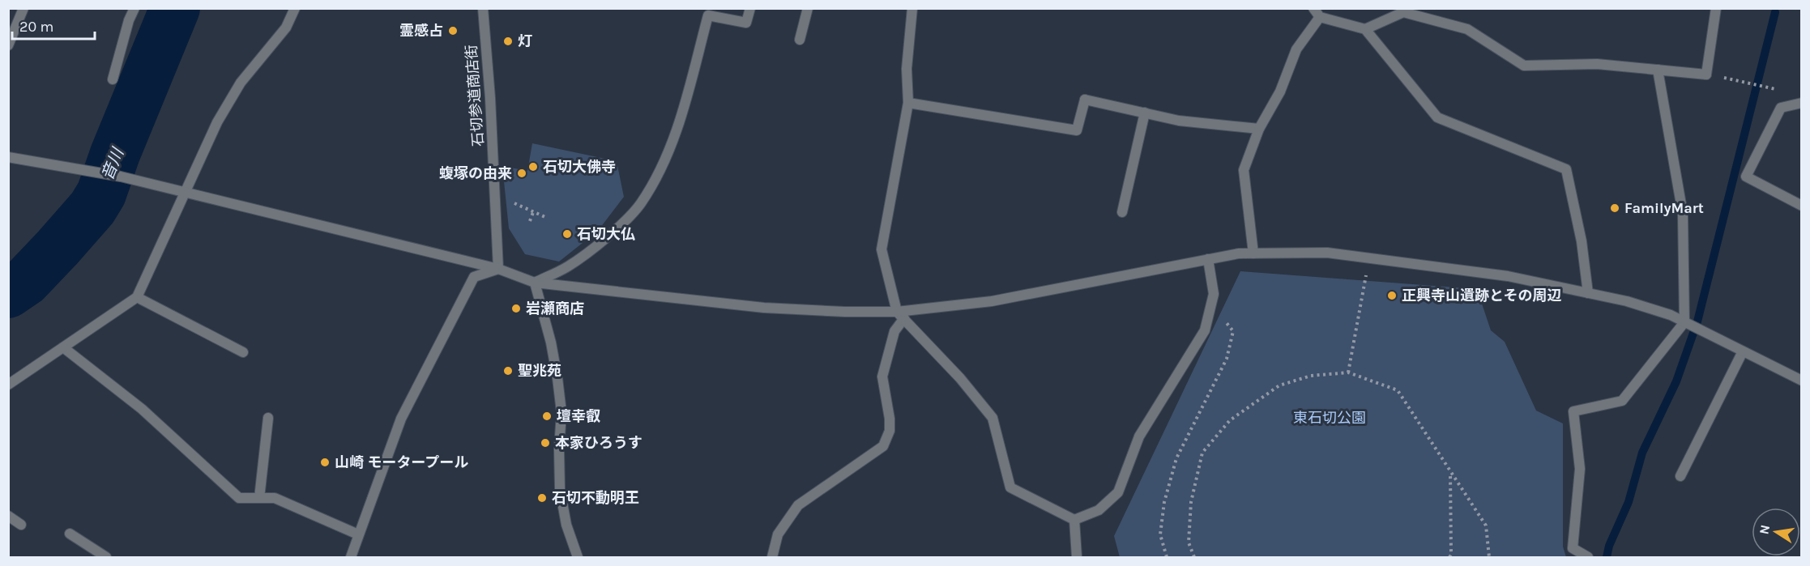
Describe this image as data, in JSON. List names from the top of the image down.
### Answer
{
  "streets": {
    "street": ["石切参道商店街"]
  },
  "water": ["音川"],
  "parks": ["東石切公園"],
  "places": [
    "霊感占",
    "灯",
    "石切大佛寺",
    "蝮塚の由来",
    "FamilyMart",
    "石切大仏",
    "正興寺山遺跡とその周辺",
    "岩瀬商店",
    "聖兆苑",
    "壇幸叡",
    "本家ひろうす",
    "山崎 モータープール",
    "石切不動明王"
  ],
  "scale_bar": "20 m",
  "north": "left"
}
